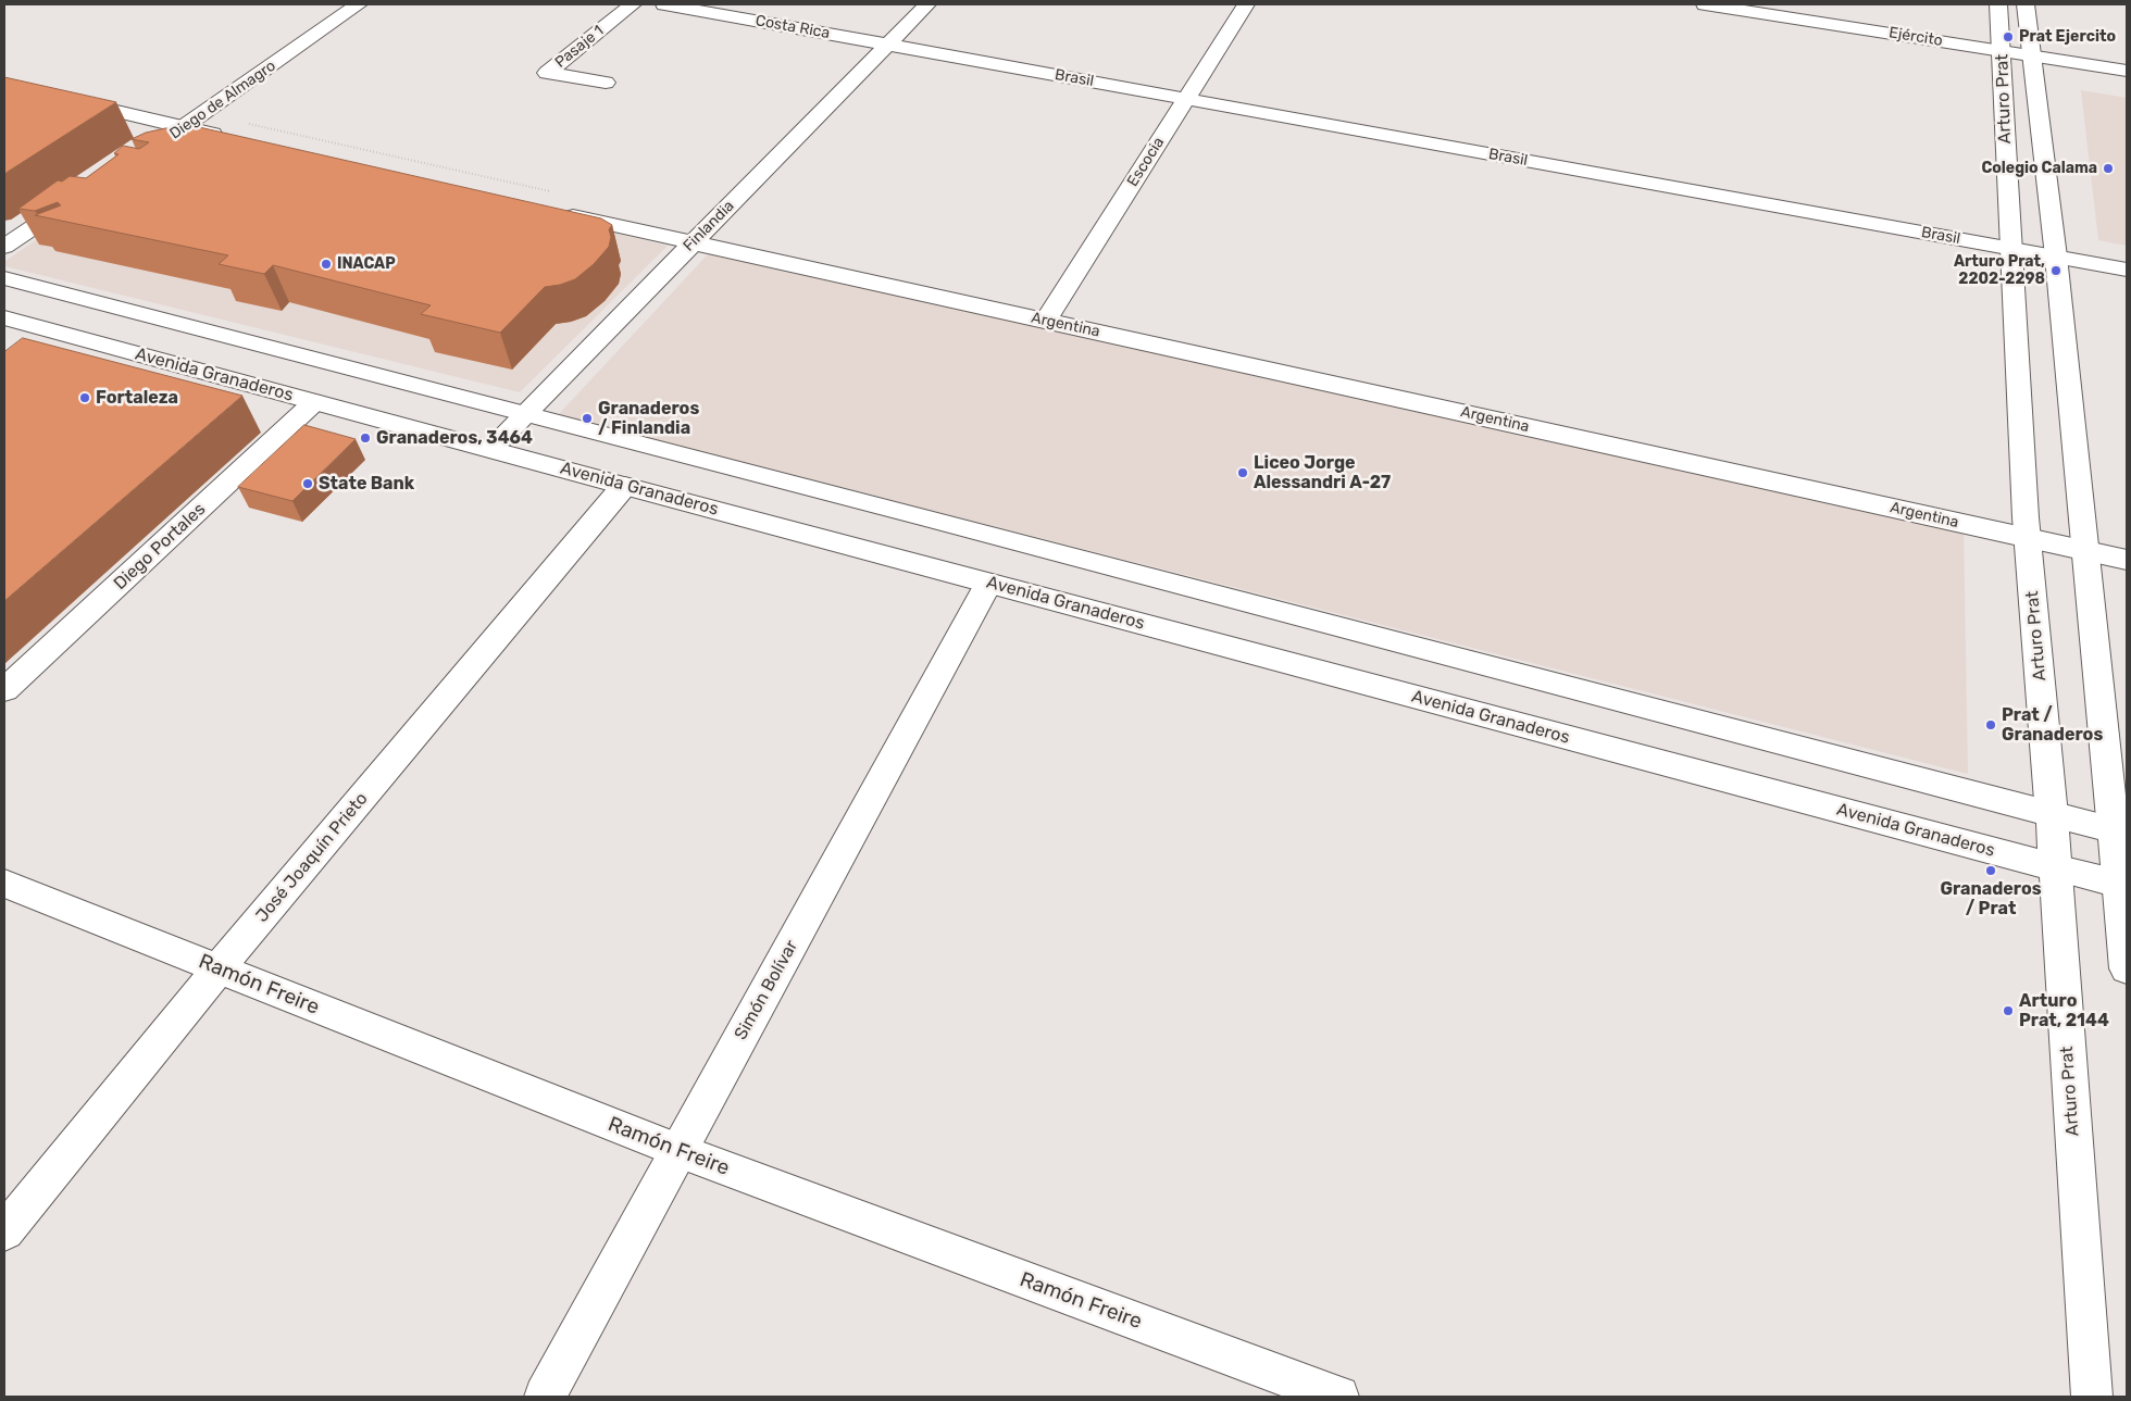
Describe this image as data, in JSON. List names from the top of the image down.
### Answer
{
  "streets": {
    "street": [
      "Costa Rica",
      "Ejército",
      "Pasaje 1",
      "Brasil",
      "Arturo Prat",
      "Diego de Almagro",
      "Escocia",
      "Finlandia",
      "Argentina",
      "Avenida Granaderos",
      "Diego Portales",
      "José Joaquín Prieto",
      "Ramón Freire",
      "Simón Bolívar"
    ]
  },
  "crossings": [
    ["Costa Rica", "Brasil"],
    ["Costa Rica", "Finlandia"],
    ["Ejército", "Arturo Prat"],
    ["Brasil", "Arturo Prat"],
    ["Brasil", "Escocia"],
    ["Brasil", "Finlandia"],
    ["Arturo Prat", "Argentina"],
    ["Arturo Prat", "Avenida Granaderos"],
    ["Escocia", "Argentina"],
    ["Finlandia", "Argentina"],
    ["Finlandia", "Avenida Granaderos"],
    ["Avenida Granaderos", "Diego Portales"],
    ["Avenida Granaderos", "José Joaquín Prieto"],
    ["Avenida Granaderos", "Simón Bolívar"],
    ["José Joaquín Prieto", "Ramón Freire"],
    ["Ramón Freire", "Simón Bolívar"]
  ],
  "places": [
    "Prat Ejercito",
    "Colegio Calama",
    "INACAP",
    "Arturo Prat, 2202-2298",
    "Fortaleza",
    "Granaderos / Finlandia",
    "Granaderos, 3464",
    "Liceo Jorge Alessandri A-27",
    "State Bank",
    "Prat / Granaderos",
    "Granaderos / Prat",
    "Arturo Prat, 2144"
  ]
}
